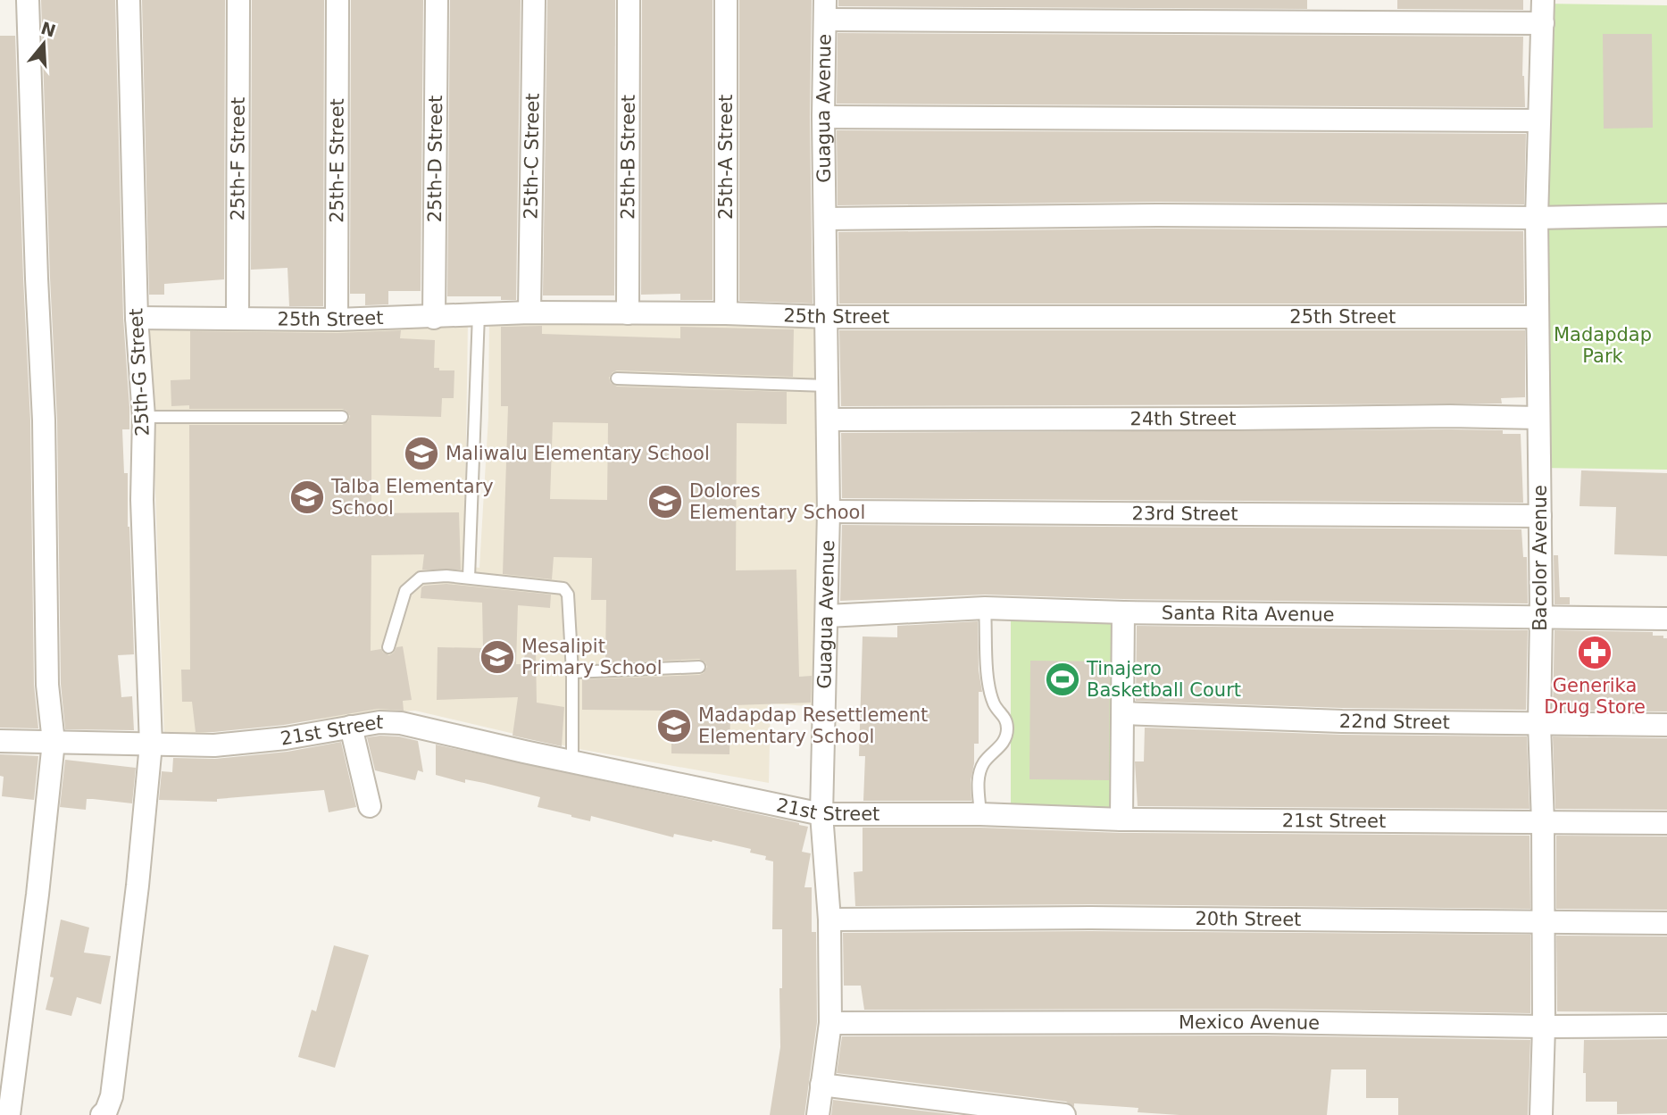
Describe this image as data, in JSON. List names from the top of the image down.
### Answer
{
  "streets": {
    "street": [
      "Guagua Avenue",
      "25th-C Street",
      "25th-B Street",
      "25th-A Street",
      "25th-F Street",
      "25th-D Street",
      "25th-E Street",
      "25th Street",
      "25th-G Street",
      "24th Street",
      "23rd Street",
      "Bacolor Avenue",
      "Santa Rita Avenue",
      "22nd Street",
      "21st Street",
      "20th Street",
      "Mexico Avenue"
    ]
  },
  "crossings": [
    ["Guagua Avenue", "25th Street"],
    ["Guagua Avenue", "24th Street"],
    ["Guagua Avenue", "23rd Street"],
    ["Guagua Avenue", "Santa Rita Avenue"],
    ["Guagua Avenue", "21st Street"],
    ["Guagua Avenue", "20th Street"],
    ["Guagua Avenue", "Mexico Avenue"],
    ["25th-C Street", "25th Street"],
    ["25th-B Street", "25th Street"],
    ["25th-A Street", "25th Street"],
    ["25th-F Street", "25th Street"],
    ["25th-D Street", "25th Street"],
    ["25th-E Street", "25th Street"],
    ["25th Street", "25th-G Street"],
    ["25th Street", "Bacolor Avenue"],
    ["25th-G Street", "21st Street"],
    ["24th Street", "Bacolor Avenue"],
    ["23rd Street", "Bacolor Avenue"],
    ["Bacolor Avenue", "Santa Rita Avenue"],
    ["Bacolor Avenue", "22nd Street"],
    ["Bacolor Avenue", "21st Street"],
    ["Bacolor Avenue", "20th Street"],
    ["Bacolor Avenue", "Mexico Avenue"]
  ],
  "parks": ["Madapdap Park"],
  "places": {
    "school or university": [
      "Maliwalu Elementary School",
      "Talba Elementary School",
      "Dolores Elementary School",
      "Mesalipit Primary School",
      "Madapdap Resettlement Elementary School"
    ],
    "pharmacy": ["Generika Drug Store"],
    "sports": ["Tinajero Basketball Court"]
  },
  "north": "top"
}
